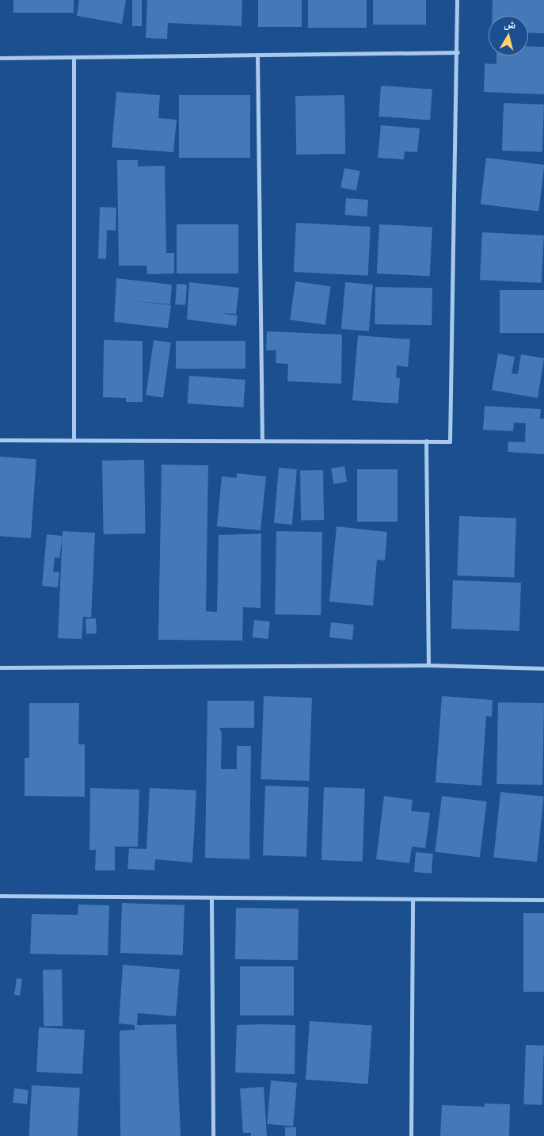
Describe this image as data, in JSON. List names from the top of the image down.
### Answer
{
  "north": "top"
}
